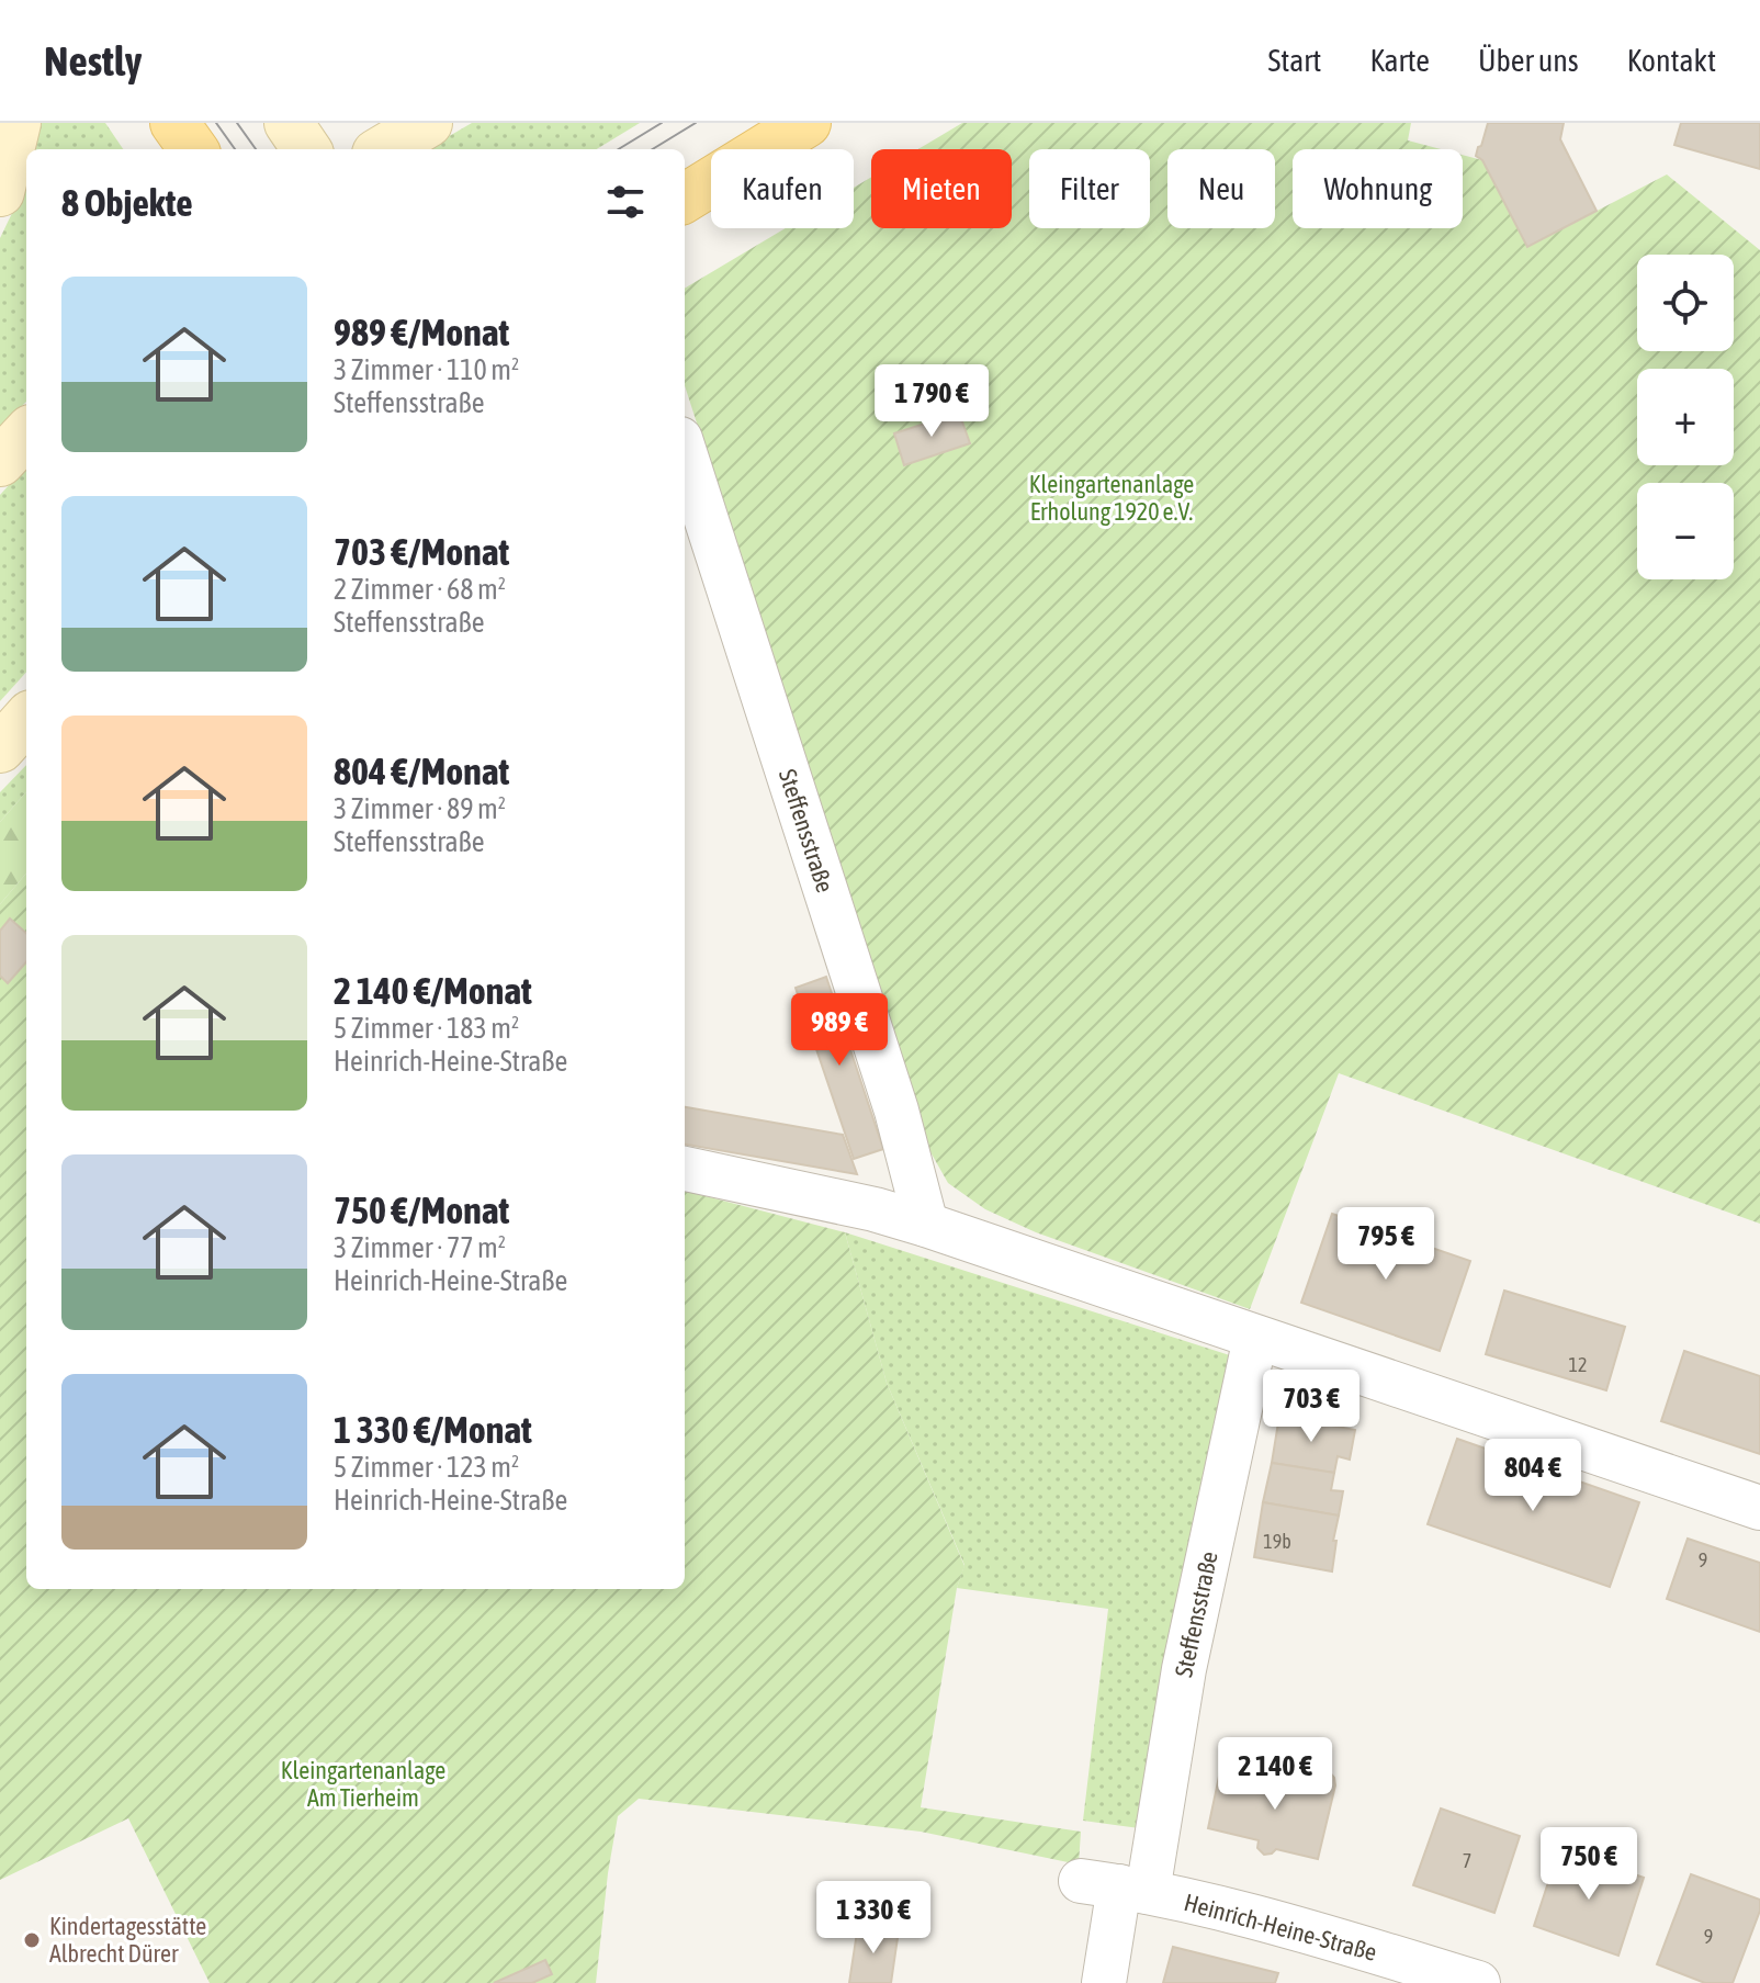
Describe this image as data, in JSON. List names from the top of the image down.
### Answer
{
  "streets": {
    "street": ["Steffensstraße", "Heinrich-Heine-Straße"]
  },
  "crossings": [
    ["Steffensstraße", "Heinrich-Heine-Straße"]
  ],
  "parks": ["Kleingartenanlage Erholung 1920 e.V.", "Kleingartenanlage Am Tierheim"],
  "places": ["Kindertagesstätte Albrecht Dürer"],
  "house_numbers": [
    "12",
    "19b",
    "9",
    "7",
    "9"
  ],
  "page": {
    "header": "Nestly",
    "nav": [
      "Start",
      "Karte",
      "Über uns",
      "Kontakt"
    ],
    "chip": [
      "Kaufen",
      "Mieten",
      "Filter",
      "Neu",
      "Wohnung"
    ],
    "heading": "8 Objekte",
    "map_buttons": ["+", "−"],
    "list": [
      {
        "name": "989 €/Monat",
        "note": "3 Zimmer · 110 m² · Steffensstraße"
      },
      {
        "name": "703 €/Monat",
        "note": "2 Zimmer · 68 m² · Steffensstraße"
      },
      {
        "name": "804 €/Monat",
        "note": "3 Zimmer · 89 m² · Steffensstraße"
      },
      {
        "name": "2 140 €/Monat",
        "note": "5 Zimmer · 183 m² · Heinrich-Heine-Straße"
      },
      {
        "name": "750 €/Monat",
        "note": "3 Zimmer · 77 m² · Heinrich-Heine-Straße"
      },
      {
        "name": "1 330 €/Monat",
        "note": "5 Zimmer · 123 m² · Heinrich-Heine-Straße"
      }
    ],
    "price": [
      "1 790 €",
      "989 €",
      "795 €",
      "703 €",
      "804 €",
      "2 140 €",
      "750 €",
      "1 330 €"
    ]
  }
}
